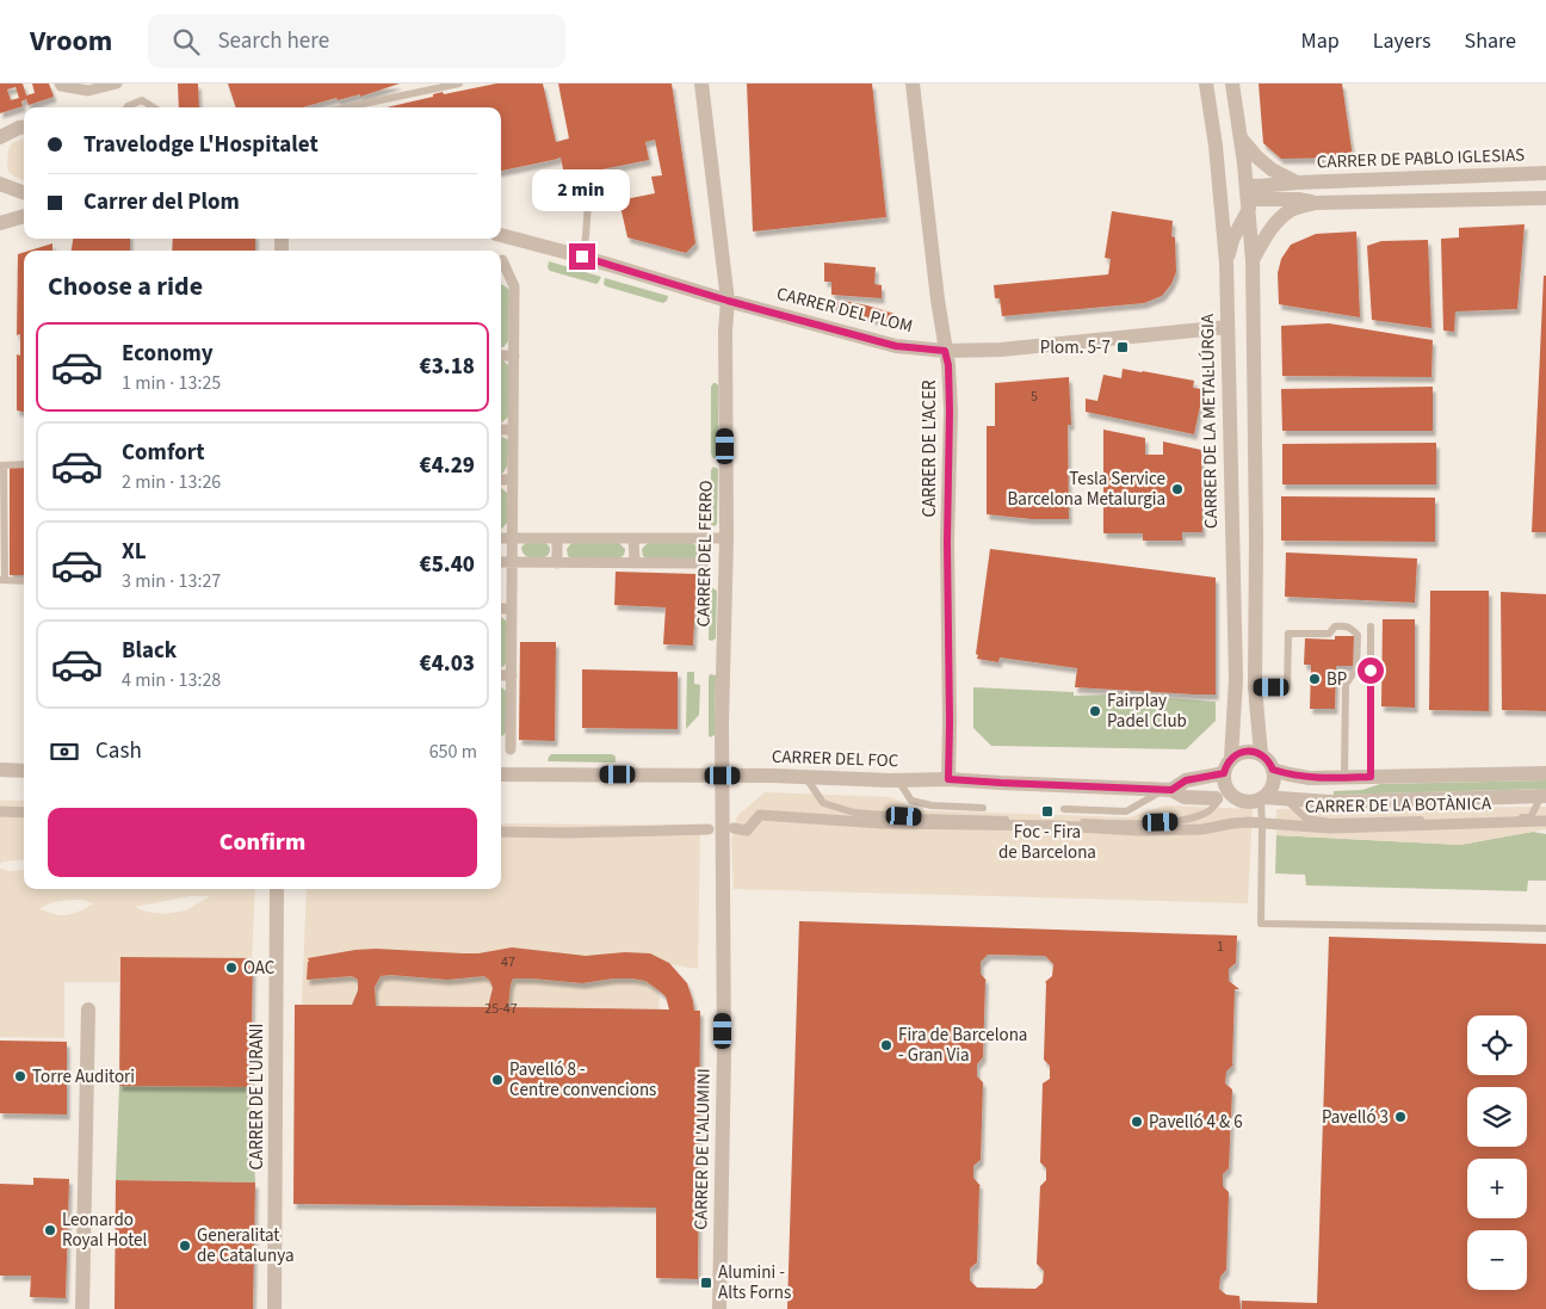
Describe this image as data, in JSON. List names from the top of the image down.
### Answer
{
  "streets": {
    "street": [
      "CARRER DE PABLO IGLESIAS",
      "CARRER DEL PLOM",
      "CARRER DE LA METAL·LÚRGIA",
      "CARRER DE L'ACER",
      "CARRER DEL FERRO",
      "CARRER DEL FOC",
      "CARRER DE LA BOTÀNICA",
      "CARRER DE L'URANI",
      "CARRER DE L'ALUMINI"
    ]
  },
  "crossings": [
    ["CARRER DEL PLOM", "CARRER DE LA METAL·LÚRGIA"],
    ["CARRER DEL PLOM", "CARRER DE L'ACER"],
    ["CARRER DEL PLOM", "CARRER DEL FERRO"],
    ["CARRER DE LA METAL·LÚRGIA", "CARRER DEL FOC"],
    ["CARRER DE LA METAL·LÚRGIA", "CARRER DE LA BOTÀNICA"],
    ["CARRER DE L'ACER", "CARRER DEL FOC"],
    ["CARRER DEL FERRO", "CARRER DEL FOC"],
    ["CARRER DEL FERRO", "CARRER DE L'ALUMINI"],
    ["CARRER DEL FOC", "CARRER DE LA BOTÀNICA"],
    ["CARRER DEL FOC", "CARRER DE L'ALUMINI"]
  ],
  "places": {
    "transit": ["Plom. 5-7", "Foc - Fira de Barcelona", "Alumini - Alts Forns"],
    "other": [
      "Tesla Service Barcelona Metalurgia",
      "BP",
      "Fairplay Padel Club",
      "OAC",
      "Fira de Barcelona - Gran Via",
      "Torre Auditori",
      "Pavelló 8 - Centre convencions",
      "Pavelló 3",
      "Pavelló 4 & 6",
      "Leonardo Royal Hotel",
      "Generalitat de Catalunya"
    ]
  },
  "house_numbers": [
    "5",
    "1",
    "47",
    "25-47"
  ],
  "page": {
    "header": "Vroom",
    "search": "Search here",
    "nav": ["Map", "Layers", "Share"],
    "banner": ["Travelodge L'Hospitalet", "Carrer del Plom"],
    "bubble": "2 min",
    "heading": "Choose a ride",
    "list": [
      {
        "name": "Economy",
        "note": "1 min · 13:25",
        "value": "€3.18"
      },
      {
        "name": "Comfort",
        "note": "2 min · 13:26",
        "value": "€4.29"
      },
      {
        "name": "XL",
        "note": "3 min · 13:27",
        "value": "€5.40"
      },
      {
        "name": "Black",
        "note": "4 min · 13:28",
        "value": "€4.03"
      }
    ],
    "pay": ["Cash", "650 m"],
    "buttons": "Confirm",
    "map_buttons": ["+", "−"]
  }
}
